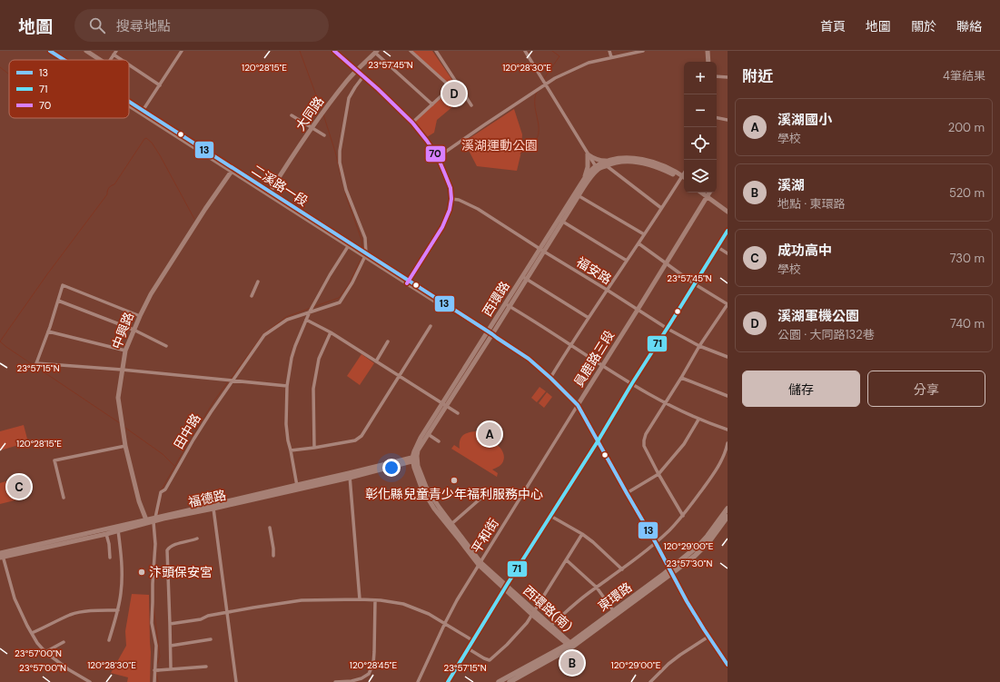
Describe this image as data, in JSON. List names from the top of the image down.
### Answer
{
  "streets": {
    "main road": ["東環路"],
    "street": [
      "大同路",
      "二溪路一段",
      "福安路",
      "西環路",
      "中興路",
      "員鹿路三段",
      "田中路",
      "福德路",
      "平和街",
      "西環路(南)"
    ]
  },
  "crossings": [
    ["大同路", "二溪路一段"],
    ["二溪路一段", "西環路"],
    ["二溪路一段", "中興路"],
    ["二溪路一段", "員鹿路三段"],
    ["二溪路一段", "田中路"],
    ["二溪路一段", "平和街"],
    ["福安路", "西環路"],
    ["福安路", "員鹿路三段"],
    ["西環路", "福德路"],
    ["中興路", "福德路"],
    ["員鹿路三段", "平和街"],
    ["員鹿路三段", "東環路"],
    ["田中路", "福德路"],
    ["平和街", "西環路(南)"],
    ["東環路", "西環路(南)"]
  ],
  "parks": ["溪湖運動公園"],
  "places": ["彰化縣兒童青少年福利服務中心", "汴頭保安宮"],
  "lines": ["transit line 13", "transit line 70", "transit line 71"],
  "legend": ["13", "71", "70"],
  "page": {
    "header": "地圖",
    "search": "搜尋地點",
    "nav": [
      "首頁",
      "地圖",
      "關於",
      "聯絡"
    ],
    "heading": ["附近", "4筆結果"],
    "map_buttons": ["+", "−"],
    "pins": [
      "D",
      "A",
      "C",
      "B"
    ],
    "list": [
      {
        "mark": "A",
        "name": "溪湖國小",
        "note": "學校",
        "value": "200 m"
      },
      {
        "mark": "B",
        "name": "溪湖",
        "note": "地點 · 東環路",
        "value": "520 m"
      },
      {
        "mark": "C",
        "name": "成功高中",
        "note": "學校",
        "value": "730 m"
      },
      {
        "mark": "D",
        "name": "溪湖軍機公園",
        "note": "公園 · 大同路132巷",
        "value": "740 m"
      }
    ],
    "buttons": ["儲存", "分享"]
  },
  "coordinates": [
    "23°57'45\"N",
    "120°28'15\"E",
    "120°28'30\"E",
    "23°57'15\"N",
    "120°29'00\"E",
    "23°57'30\"N",
    "23°57'00\"N",
    "120°28'45\"E"
  ]
}
